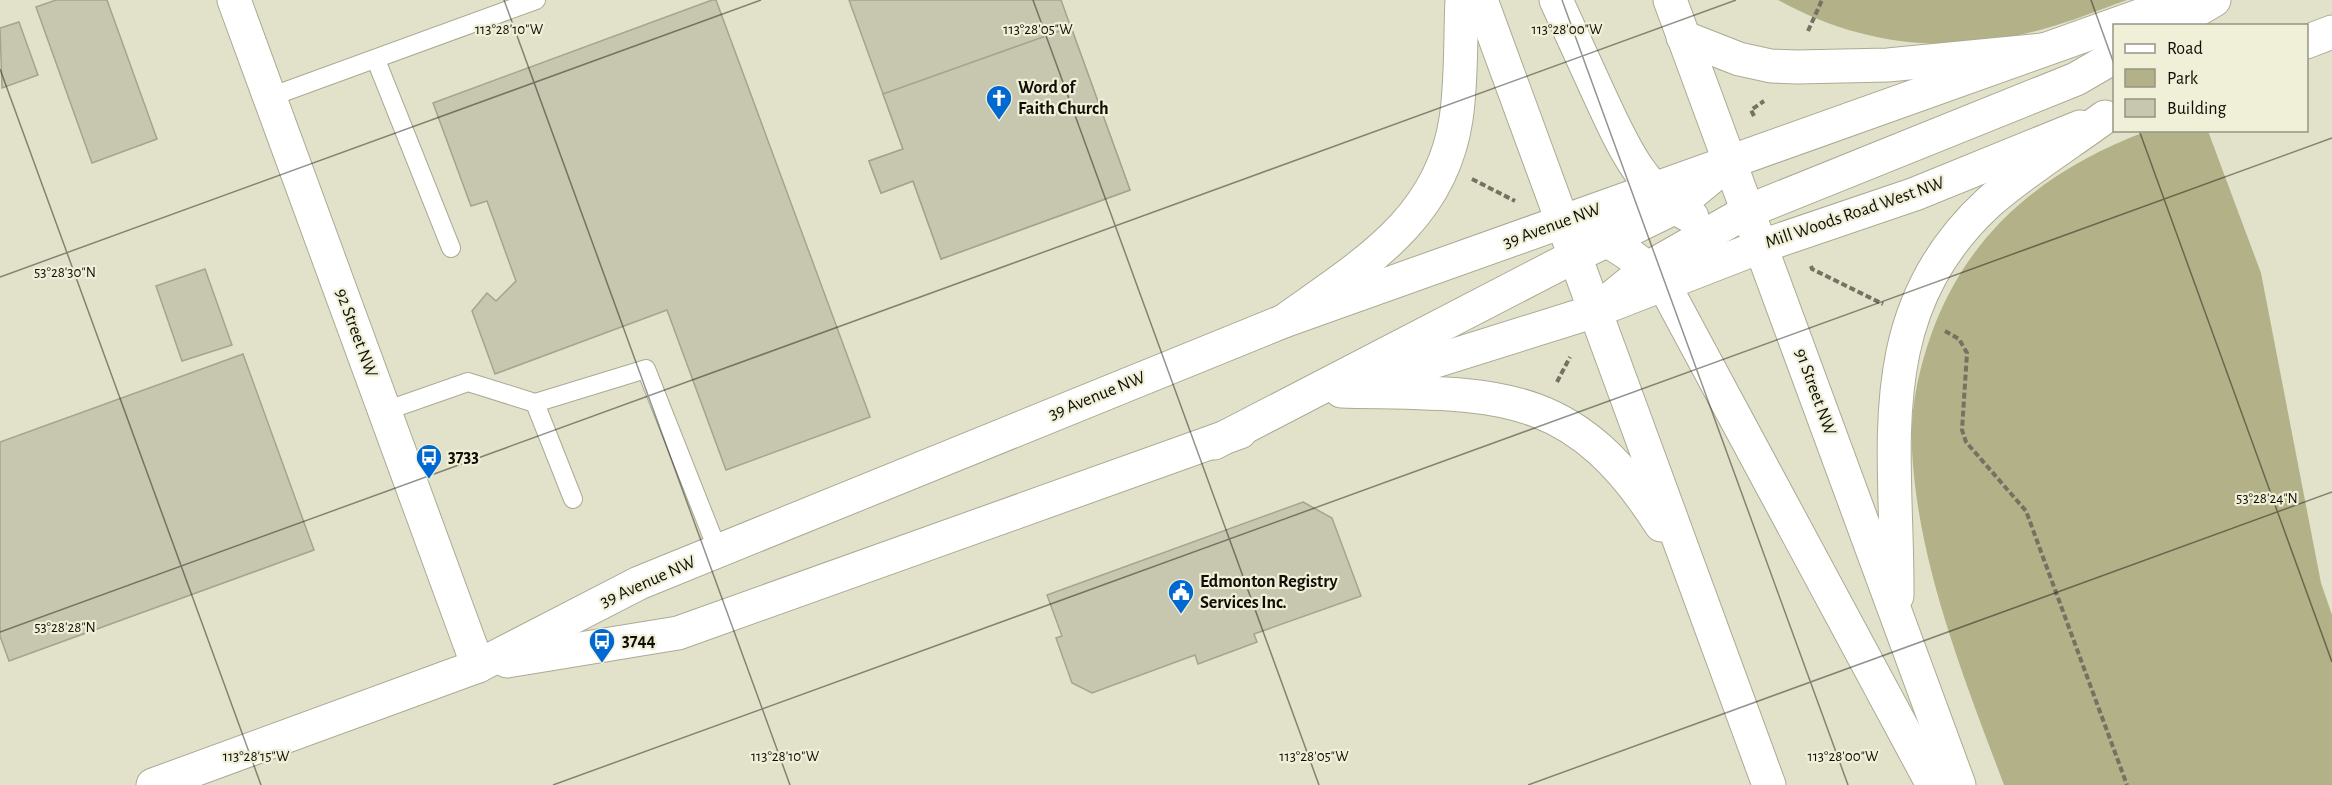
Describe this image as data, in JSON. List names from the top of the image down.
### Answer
{
  "streets": {
    "main road": [
      "Mill Woods Road West NW",
      "39 Avenue NW",
      "92 Street NW",
      "91 Street NW"
    ]
  },
  "crossings": [
    ["Mill Woods Road West NW", "39 Avenue NW"],
    ["Mill Woods Road West NW", "91 Street NW"],
    ["39 Avenue NW", "92 Street NW"]
  ],
  "places": {
    "church": ["Word of Faith Church"],
    "bus stop": ["3733", "3744"],
    "public building": ["Edmonton Registry Services Inc."]
  },
  "legend": ["Road", "Park", "Building"],
  "coordinates": [
    "113°28'10\"W",
    "113°28'05\"W",
    "113°28'00\"W",
    "53°28'30\"N",
    "53°28'24\"N",
    "53°28'28\"N",
    "113°28'15\"W"
  ]
}
